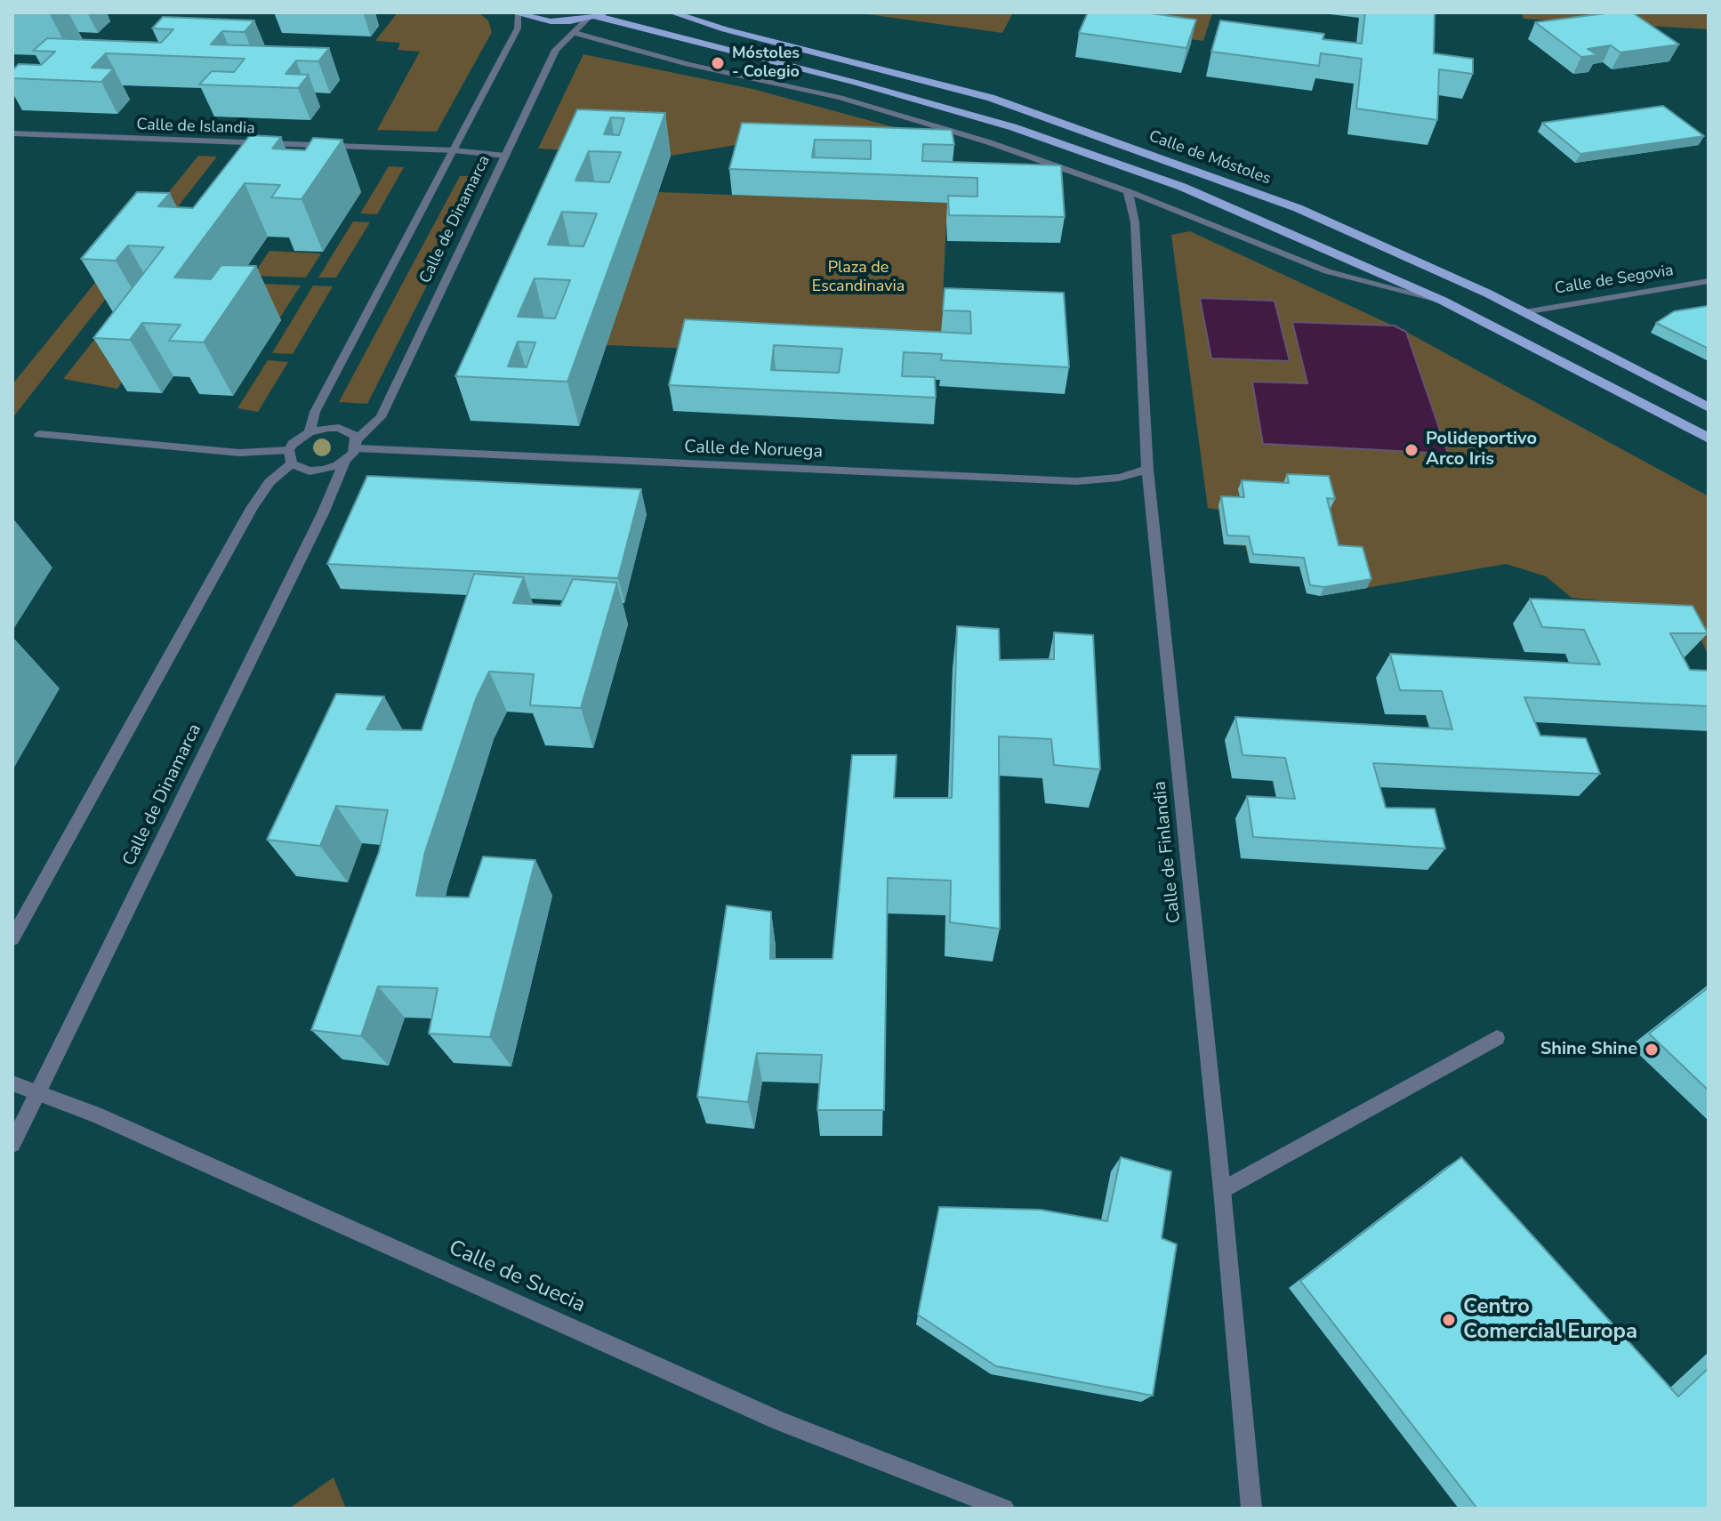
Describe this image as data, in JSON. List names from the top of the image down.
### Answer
{
  "streets": {
    "main road": ["Calle de Móstoles"],
    "street": [
      "Calle de Islandia",
      "Calle de Dinamarca",
      "Calle de Segovia",
      "Calle de Noruega",
      "Calle de Finlandia",
      "Calle de Suecia"
    ]
  },
  "crossings": [
    ["Calle de Islandia", "Calle de Dinamarca"],
    ["Calle de Móstoles", "Calle de Segovia"],
    ["Calle de Dinamarca", "Calle de Noruega"],
    ["Calle de Dinamarca", "Calle de Suecia"],
    ["Calle de Noruega", "Calle de Finlandia"]
  ],
  "parks": ["Plaza de Escandinavia"],
  "places": [
    "Móstoles - Colegio",
    "Polideportivo Arco Iris",
    "Shine Shine",
    "Centro Comercial Europa"
  ]
}
